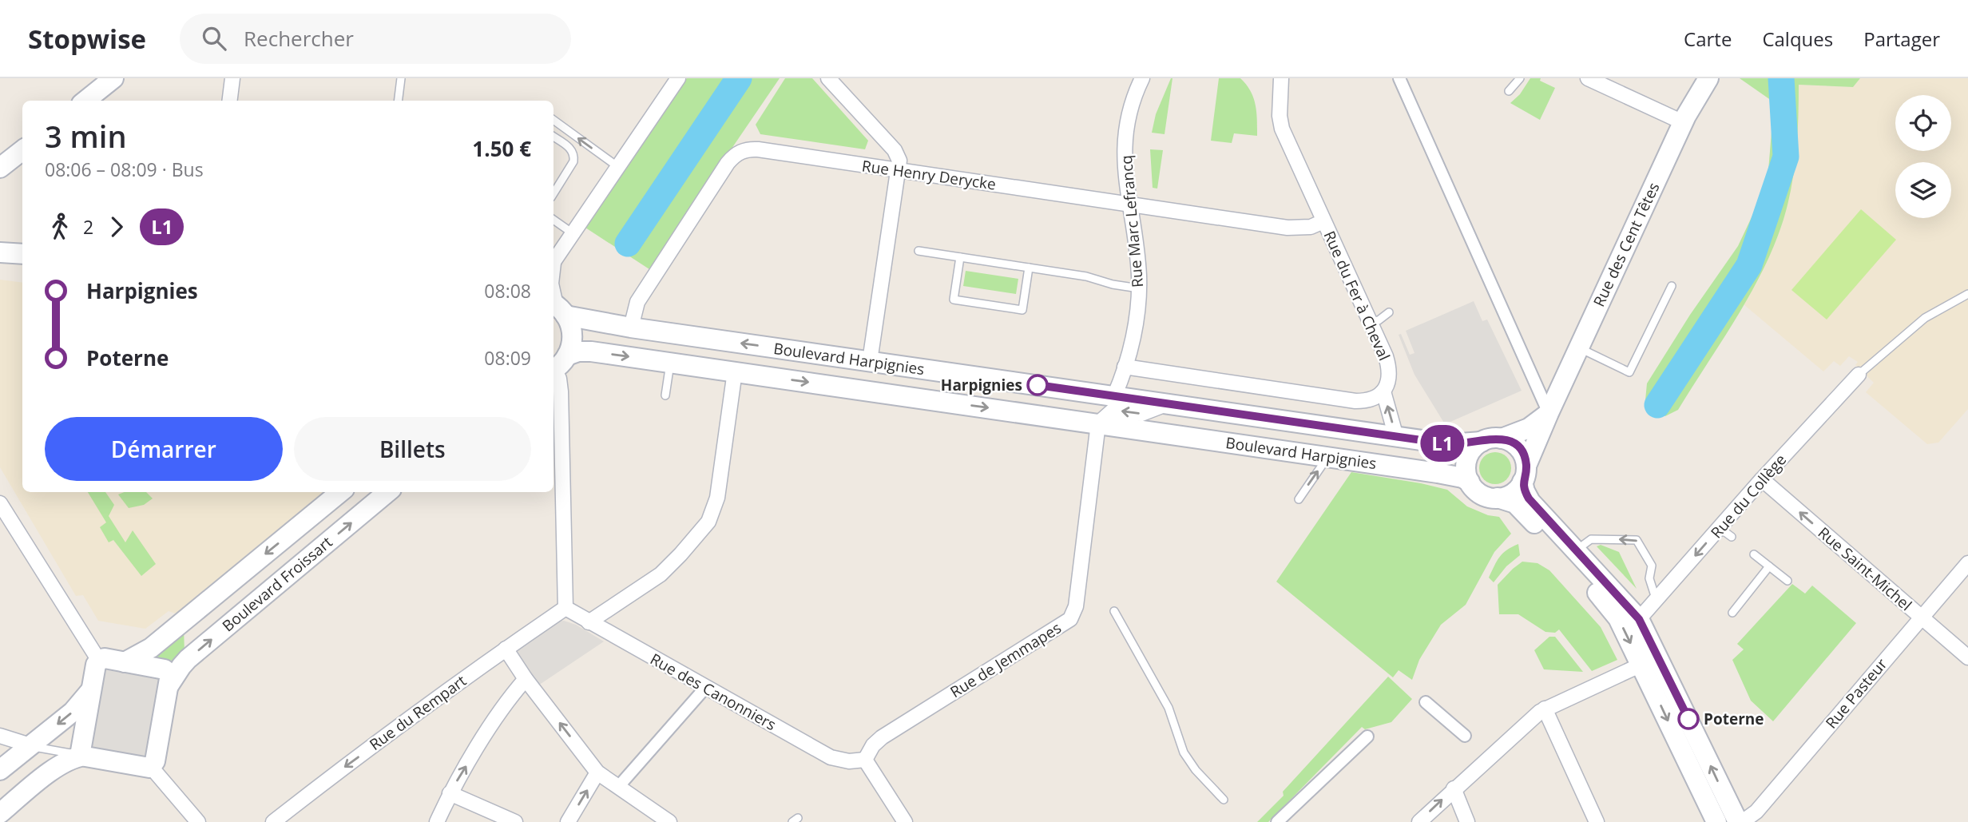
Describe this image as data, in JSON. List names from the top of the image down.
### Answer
{
  "streets": {
    "main road": ["Rue des Cent Têtes", "Boulevard Harpignies", "Boulevard Froissart"],
    "street": [
      "Rue Henry Derycke",
      "Rue Marc Lefrancq",
      "Rue du Fer à Cheval",
      "Rue du Collège",
      "Rue Saint-Michel",
      "Rue de Jemmapes",
      "Rue des Canonniers",
      "Rue Pasteur",
      "Rue du Rempart"
    ]
  },
  "crossings": [
    ["Rue Henry Derycke", "Rue Marc Lefrancq"],
    ["Rue Henry Derycke", "Rue du Fer à Cheval"],
    ["Rue Henry Derycke", "Boulevard Harpignies"],
    ["Rue Marc Lefrancq", "Boulevard Harpignies"],
    ["Rue des Cent Têtes", "Boulevard Harpignies"],
    ["Boulevard Harpignies", "Rue de Jemmapes"],
    ["Rue du Collège", "Rue Saint-Michel"],
    ["Rue Saint-Michel", "Rue Pasteur"],
    ["Rue de Jemmapes", "Rue des Canonniers"],
    ["Rue des Canonniers", "Rue du Rempart"]
  ],
  "one_way": ["Rue Saint-Michel"],
  "places": ["Harpignies", "Poterne"],
  "lines": ["bus line L1"],
  "page": {
    "header": "Stopwise",
    "search": "Rechercher",
    "nav": ["Carte", "Calques", "Partager"],
    "on_map": "L1",
    "heading": ["3 min", "08:06 – 08:09 · Bus", "1.50 €"],
    "legs": ["2", "L1"],
    "list": [
      {
        "name": "Harpignies",
        "value": "08:08"
      },
      {
        "name": "Poterne",
        "value": "08:09"
      }
    ],
    "buttons": ["Démarrer", "Billets"]
  }
}
